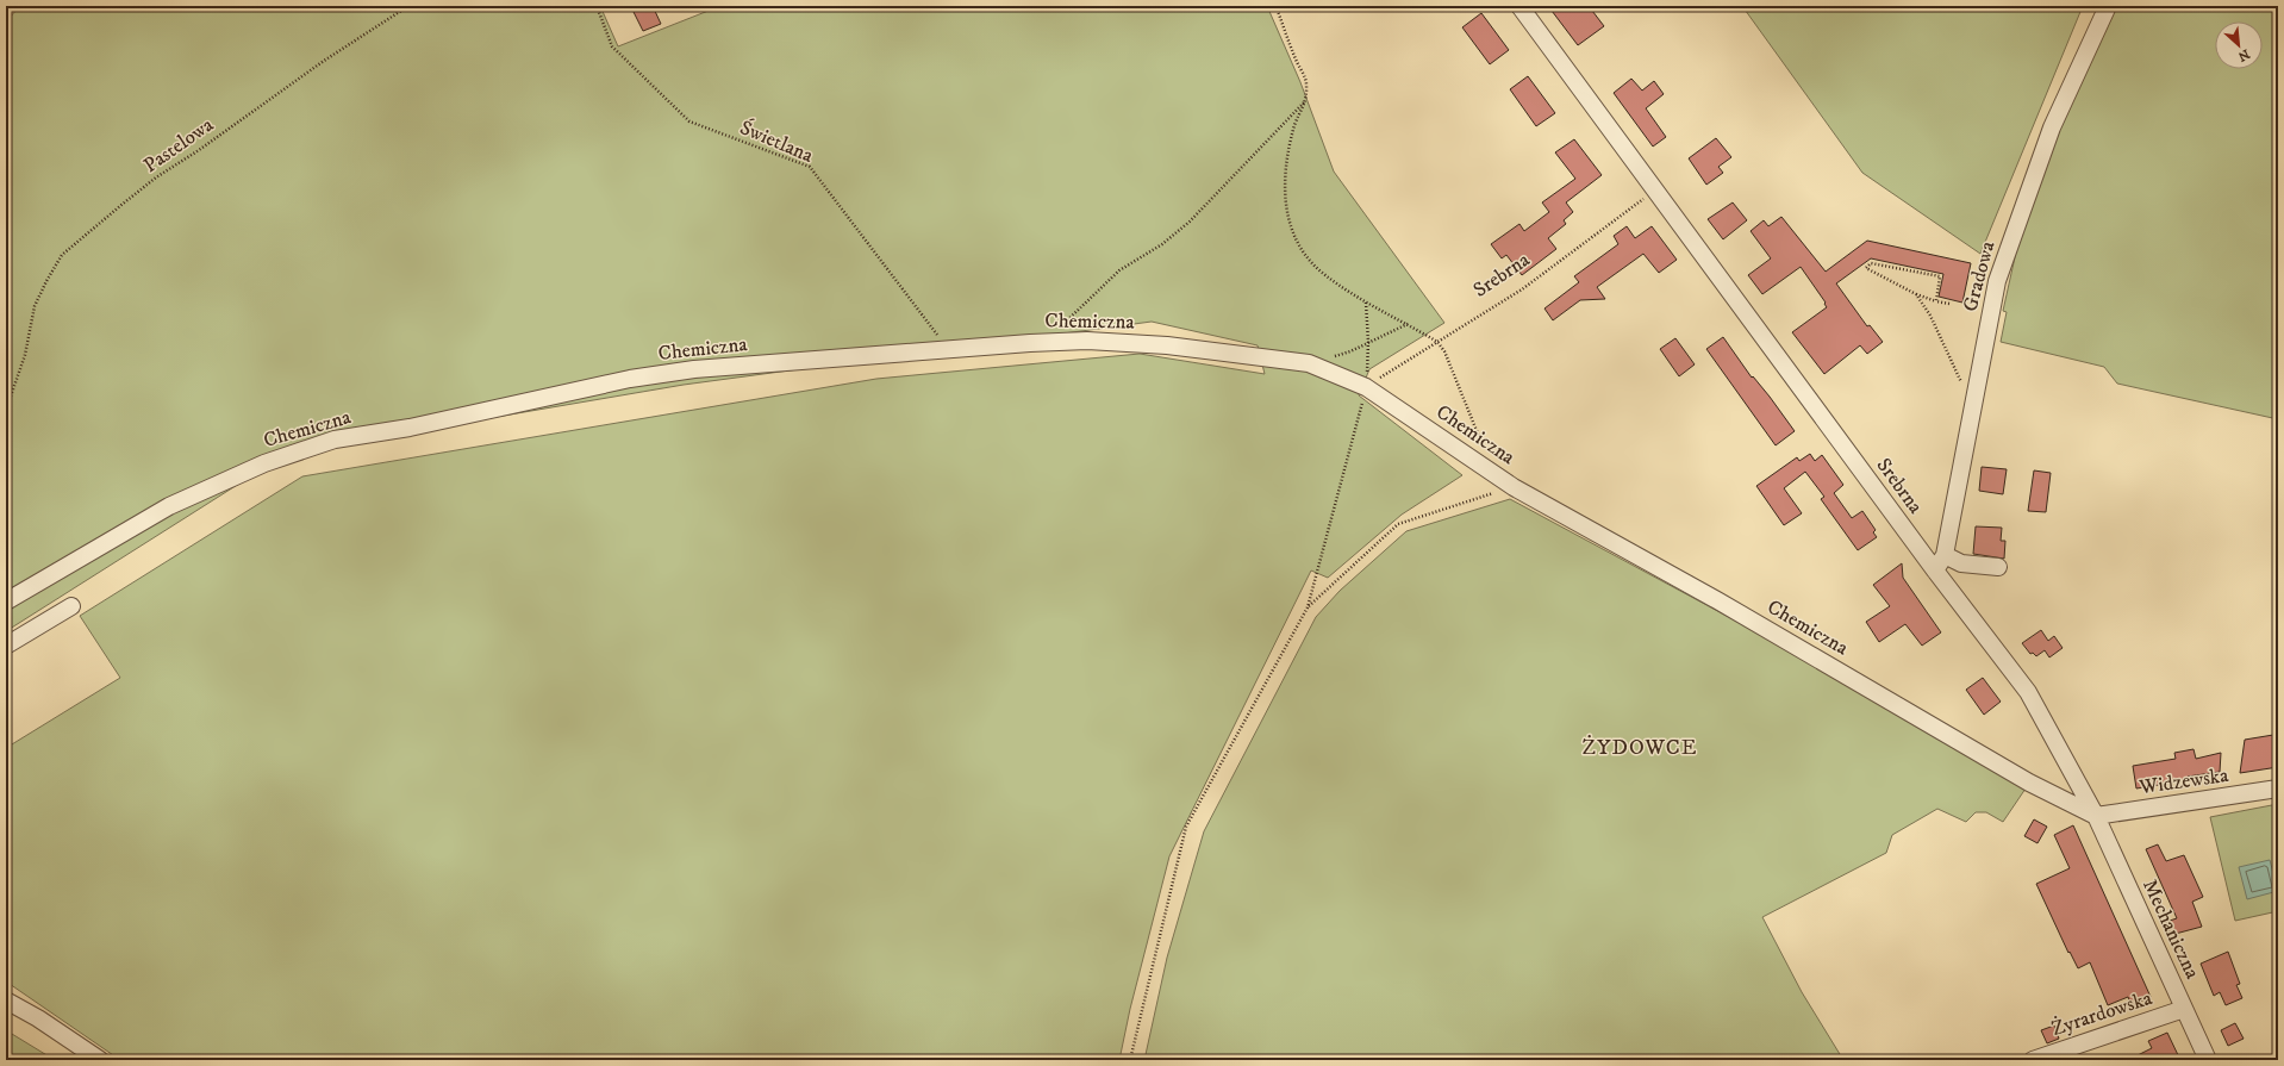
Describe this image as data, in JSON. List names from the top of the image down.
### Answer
{
  "streets": {
    "street": [
      "Srebrna",
      "Gradowa",
      "Chemiczna",
      "Widzewska",
      "Mechaniczna",
      "Żyrardowska"
    ],
    "path": ["Świetlana", "Pastelowa"]
  },
  "crossings": [
    ["Świetlana", "Chemiczna"],
    ["Srebrna", "Gradowa"],
    ["Srebrna", "Chemiczna"],
    ["Srebrna", "Widzewska"],
    ["Srebrna", "Mechaniczna"],
    ["Chemiczna", "Widzewska"],
    ["Chemiczna", "Mechaniczna"],
    ["Widzewska", "Mechaniczna"],
    ["Mechaniczna", "Żyrardowska"]
  ],
  "districts": ["ŻYDOWCE"],
  "north": "bottom right"
}
